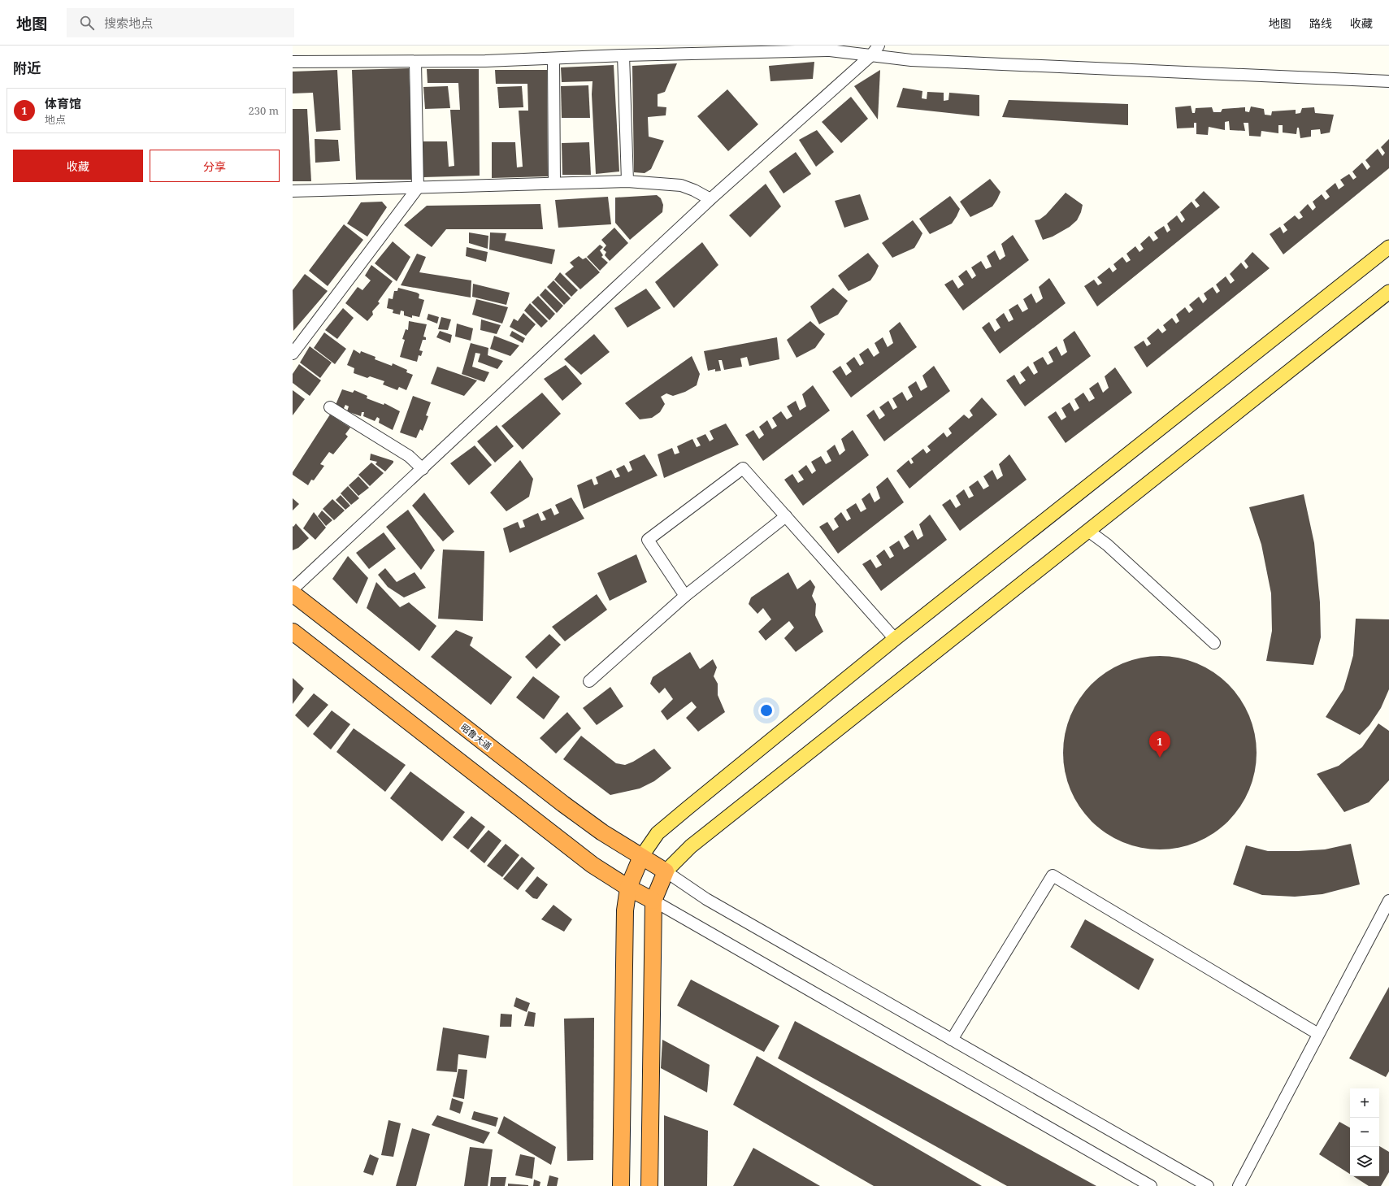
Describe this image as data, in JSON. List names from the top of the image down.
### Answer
{
  "streets": {
    "highway": ["昭鲁大道"]
  },
  "page": {
    "header": "地图",
    "search": "搜索地点",
    "nav": ["地图", "路线", "收藏"],
    "heading": "附近",
    "list": [
      {
        "mark": "1",
        "name": "体育馆",
        "note": "地点",
        "value": "230 m"
      }
    ],
    "buttons": ["收藏", "分享"],
    "pins": "1",
    "map_buttons": ["+", "−"]
  }
}
